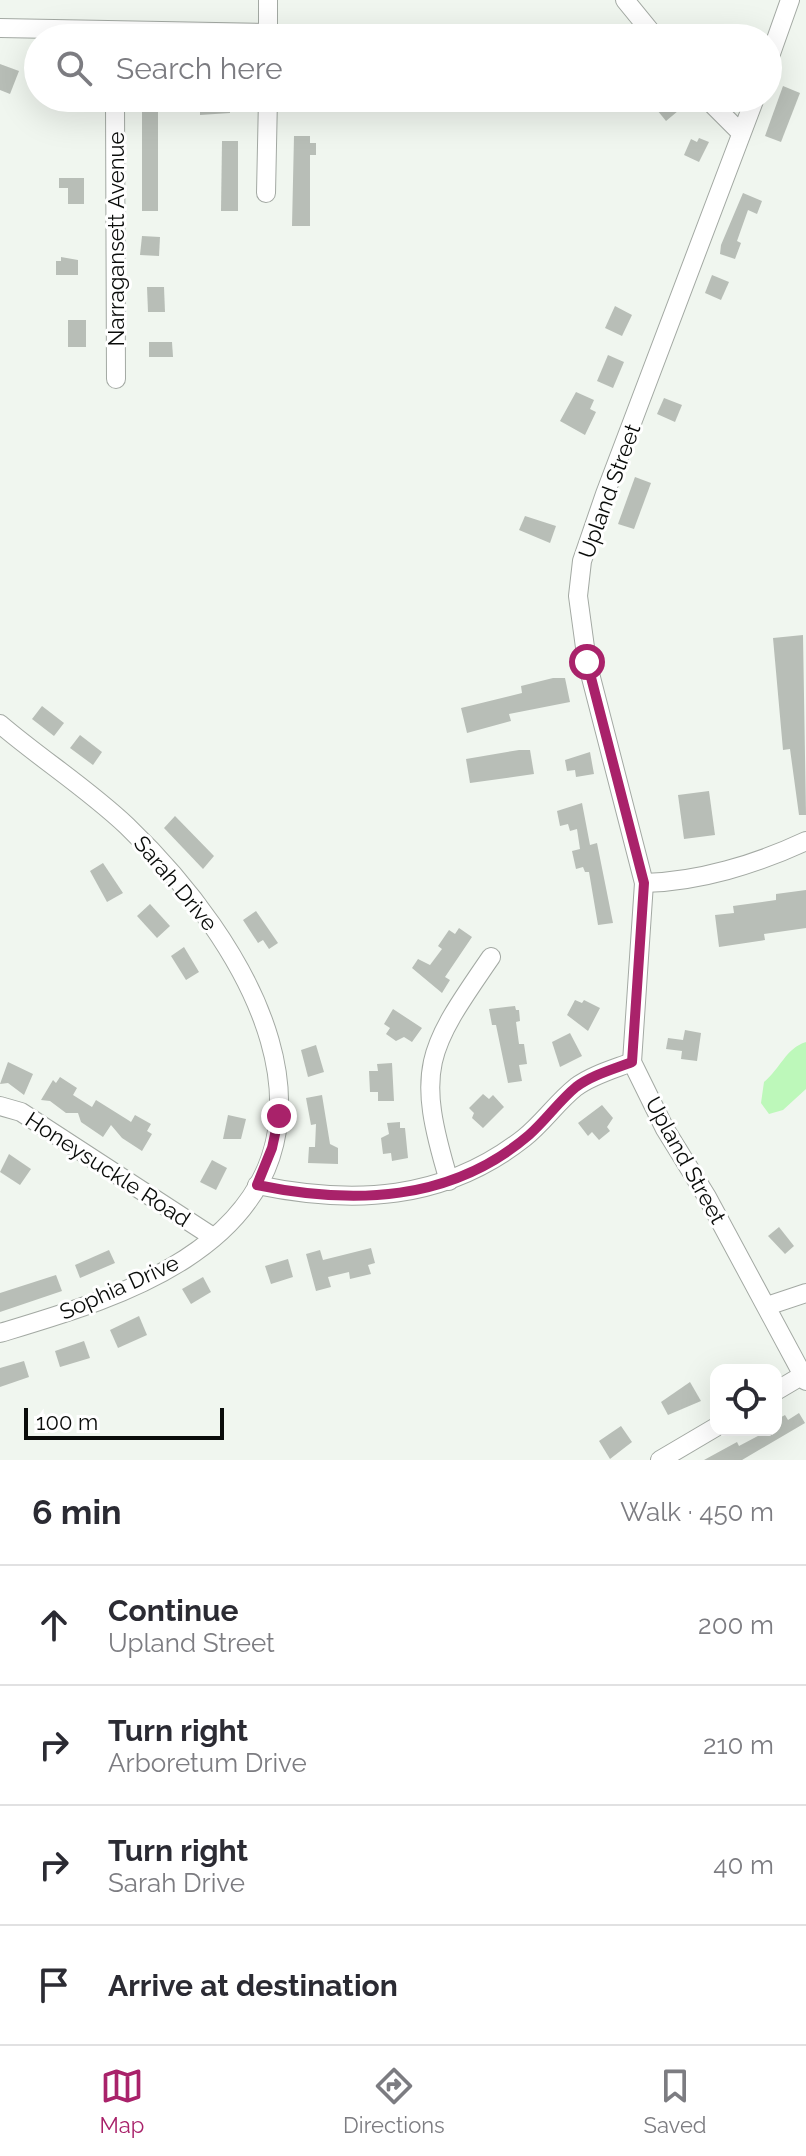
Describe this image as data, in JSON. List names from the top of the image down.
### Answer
{
  "streets": {
    "street": [
      "Narragansett Avenue",
      "Upland Street",
      "Sarah Drive",
      "Honeysuckle Road",
      "Sophia Drive"
    ]
  },
  "crossings": [
    ["Sarah Drive", "Sophia Drive"],
    ["Honeysuckle Road", "Sophia Drive"]
  ],
  "scale_bar": "100 m",
  "page": {
    "search": "Search here",
    "scale": "100 m",
    "heading": ["6 min", "Walk · 450 m"],
    "list": [
      ["Continue", "Upland Street", "200 m"],
      ["Turn right", "Arboretum Drive", "210 m"],
      ["Turn right", "Sarah Drive", "40 m"],
      "Arrive at destination"
    ],
    "nav": ["Map", "Directions", "Saved"]
  }
}
